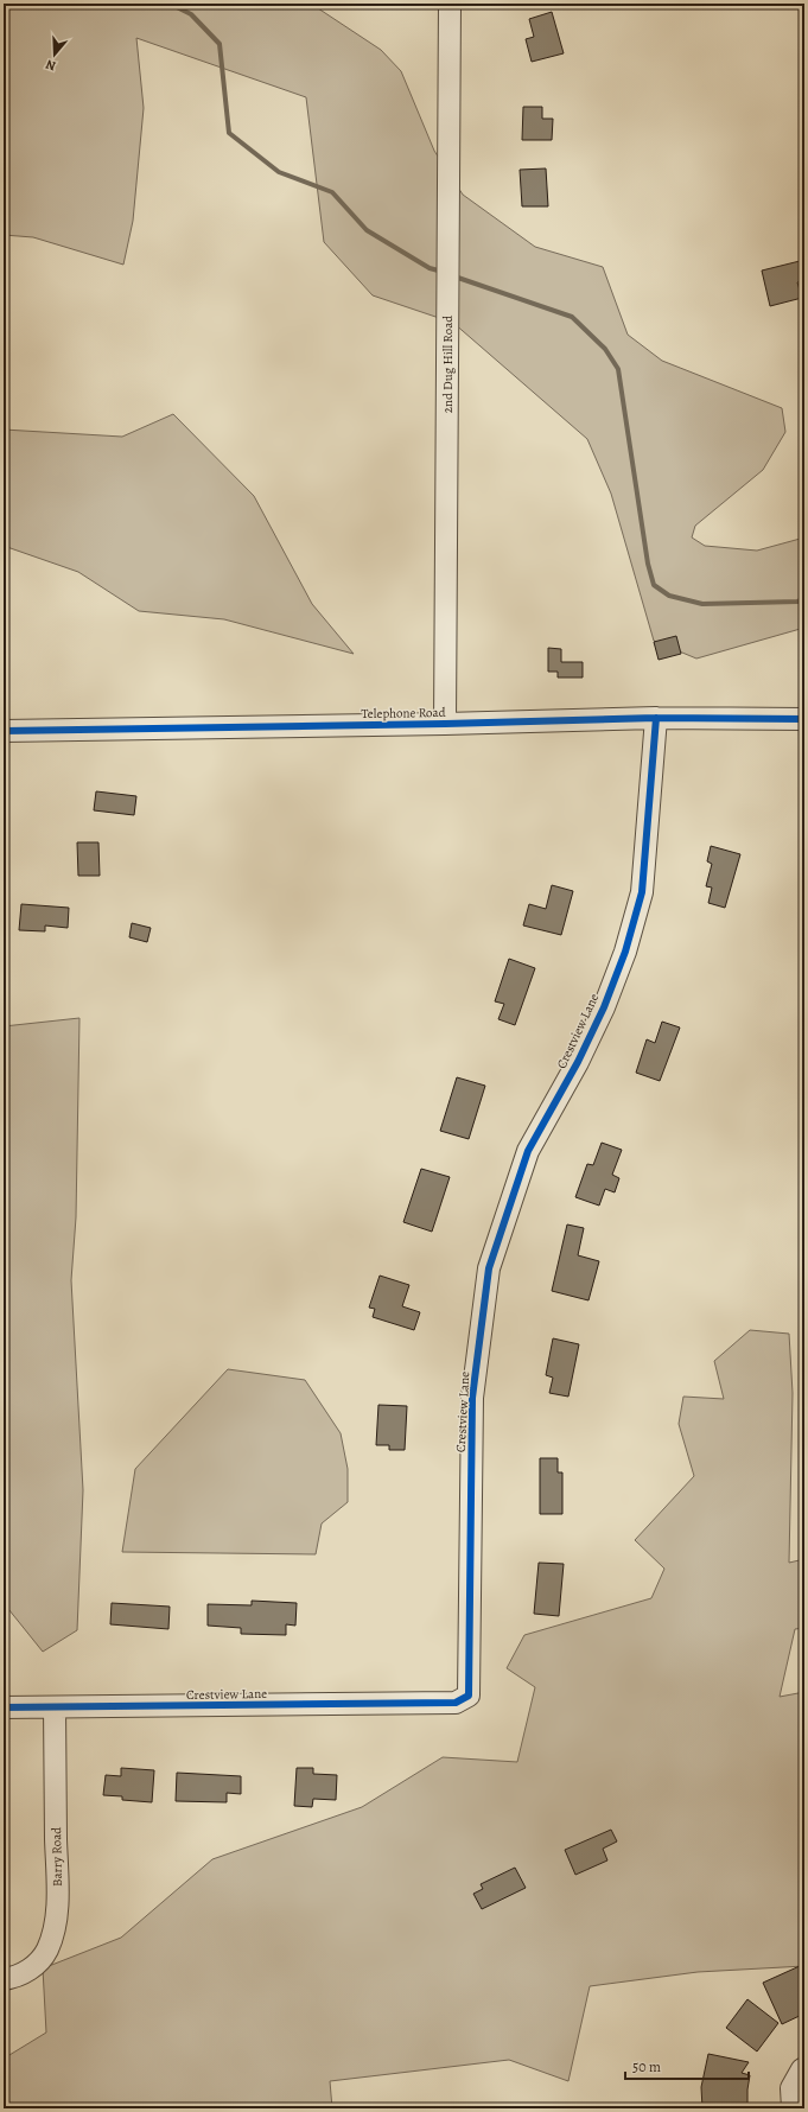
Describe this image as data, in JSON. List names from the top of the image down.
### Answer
{
  "streets": {
    "street": [
      "2nd Dug Hill Road",
      "Telephone Road",
      "Crestview Lane",
      "Barry Road"
    ]
  },
  "crossings": [
    ["2nd Dug Hill Road", "Telephone Road"],
    ["Telephone Road", "Crestview Lane"],
    ["Crestview Lane", "Barry Road"]
  ],
  "scale_bar": "50 m",
  "north": "bottom"
}
